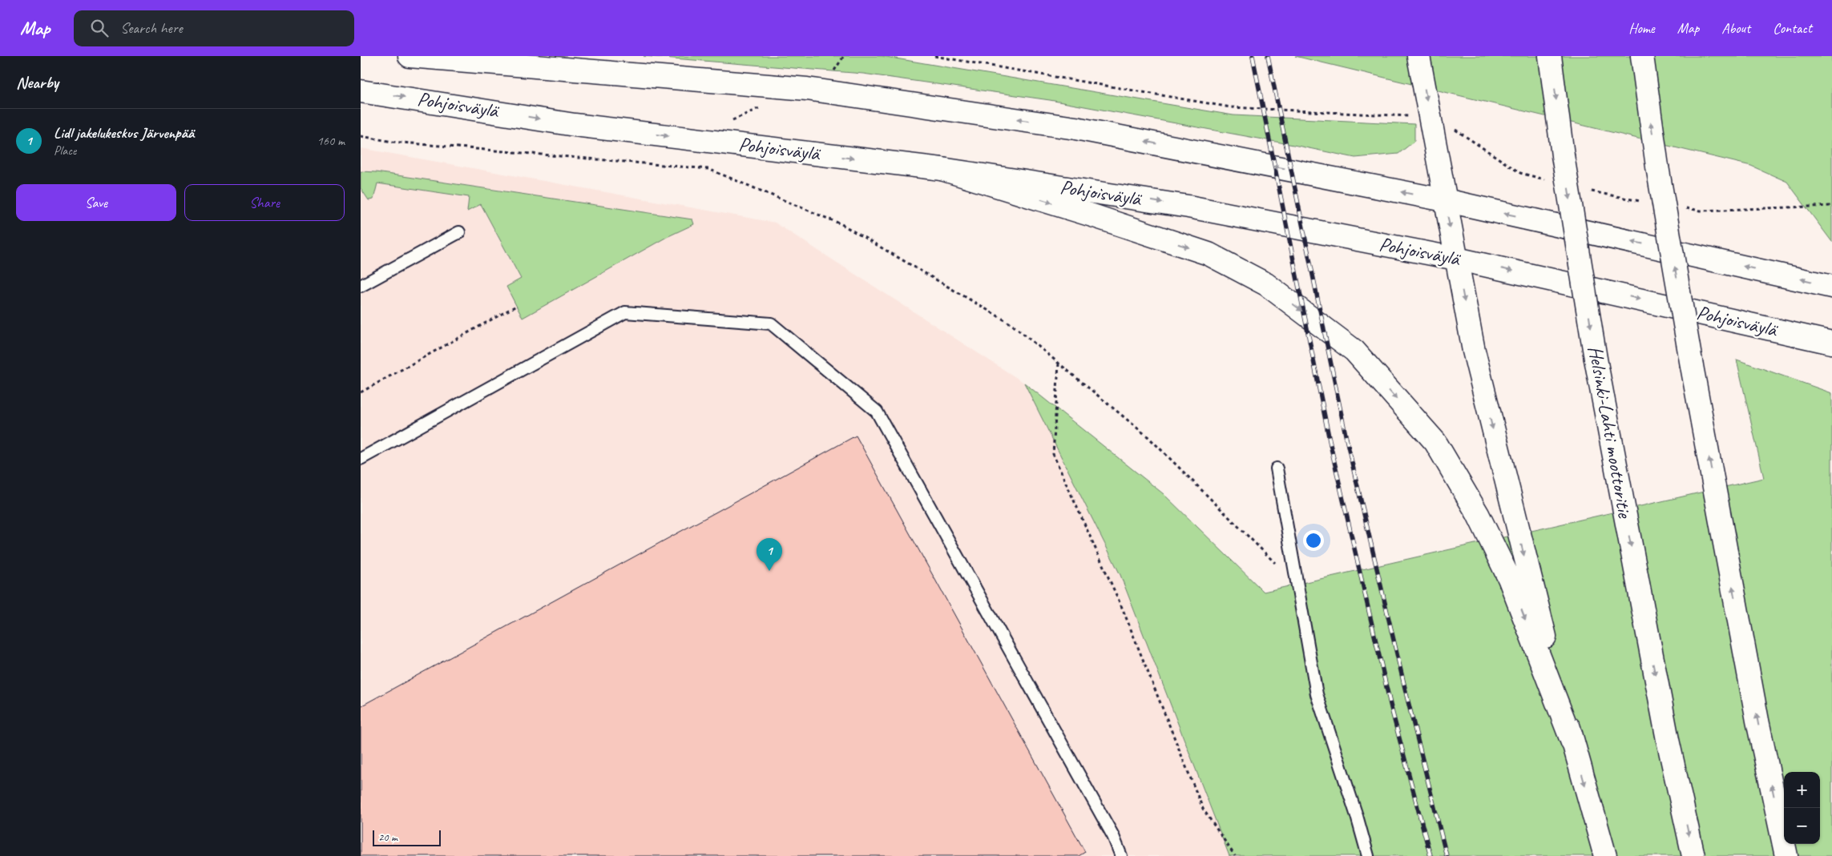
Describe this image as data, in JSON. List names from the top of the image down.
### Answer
{
  "streets": {
    "main road": ["Pohjoisväylä", "Helsinki-Lahti moottoritie"]
  },
  "scale_bar": "20 m",
  "page": {
    "header": "Map",
    "search": "Search here",
    "nav": [
      "Home",
      "Map",
      "About",
      "Contact"
    ],
    "heading": "Nearby",
    "list": [
      {
        "mark": "1",
        "name": "Lidl jakelukeskus Järvenpää",
        "note": "Place",
        "value": "160 m"
      }
    ],
    "buttons": ["Save", "Share"],
    "pins": "1",
    "map_buttons": ["+", "−"],
    "scale": "20 m"
  }
}
